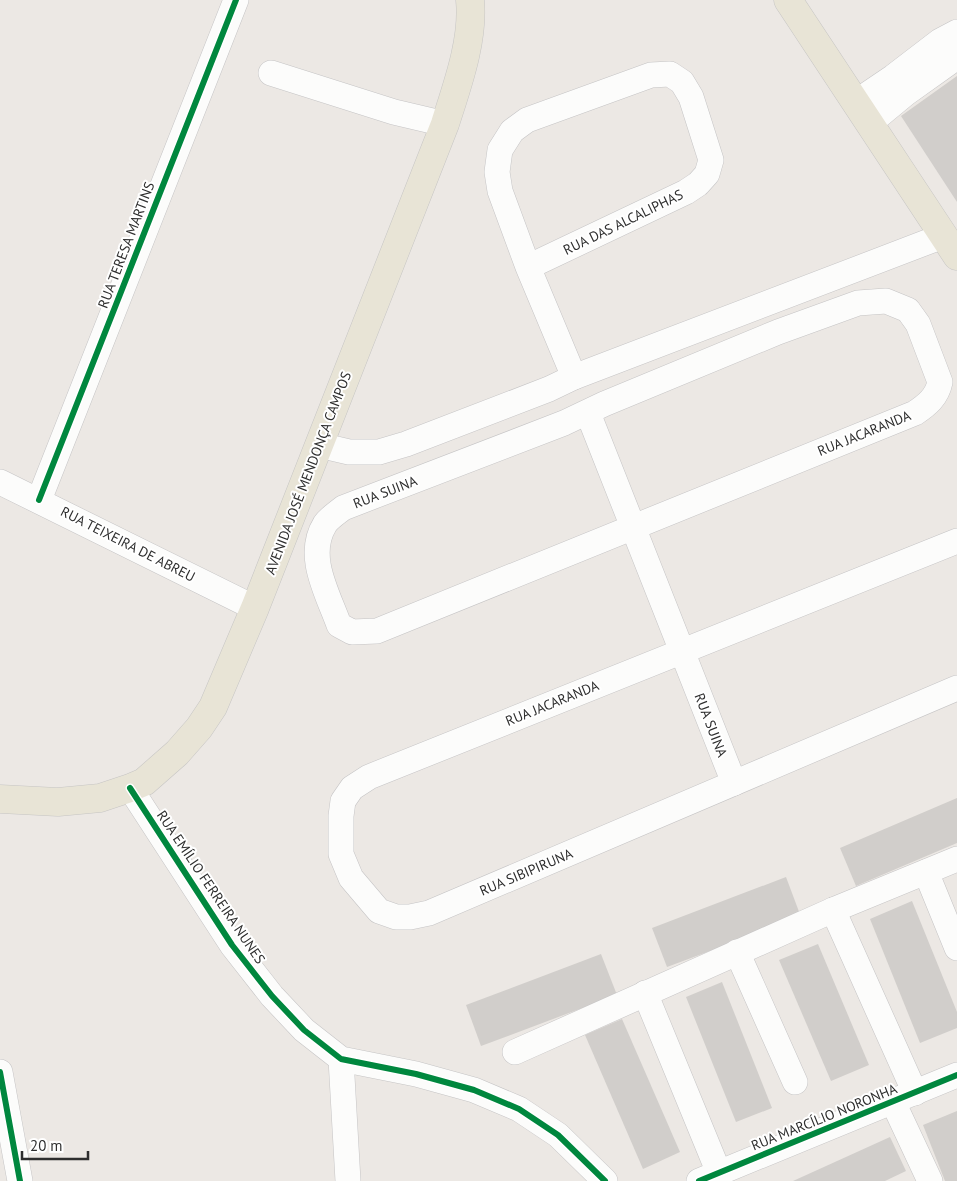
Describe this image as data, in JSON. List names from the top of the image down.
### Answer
{
  "streets": {
    "main road": ["AVENIDA JOSÉ MENDONÇA CAMPOS"],
    "street": [
      "RUA DAS ALCALIPHAS",
      "RUA TERESA MARTINS",
      "RUA JACARANDA",
      "RUA SUINA",
      "RUA TEIXEIRA DE ABREU",
      "RUA SIBIPIRUNA",
      "RUA EMÍLIO FERREIRA NUNES",
      "RUA MARCÍLIO NORONHA"
    ]
  },
  "crossings": [
    ["RUA DAS ALCALIPHAS", "RUA JACARANDA"],
    ["RUA DAS ALCALIPHAS", "RUA SUINA"],
    ["RUA TERESA MARTINS", "RUA TEIXEIRA DE ABREU"],
    ["RUA JACARANDA", "RUA SUINA"],
    ["RUA JACARANDA", "RUA SIBIPIRUNA"],
    ["AVENIDA JOSÉ MENDONÇA CAMPOS", "RUA TEIXEIRA DE ABREU"],
    ["AVENIDA JOSÉ MENDONÇA CAMPOS", "RUA EMÍLIO FERREIRA NUNES"],
    ["RUA SUINA", "RUA SIBIPIRUNA"]
  ],
  "scale_bar": "20 m"
}
